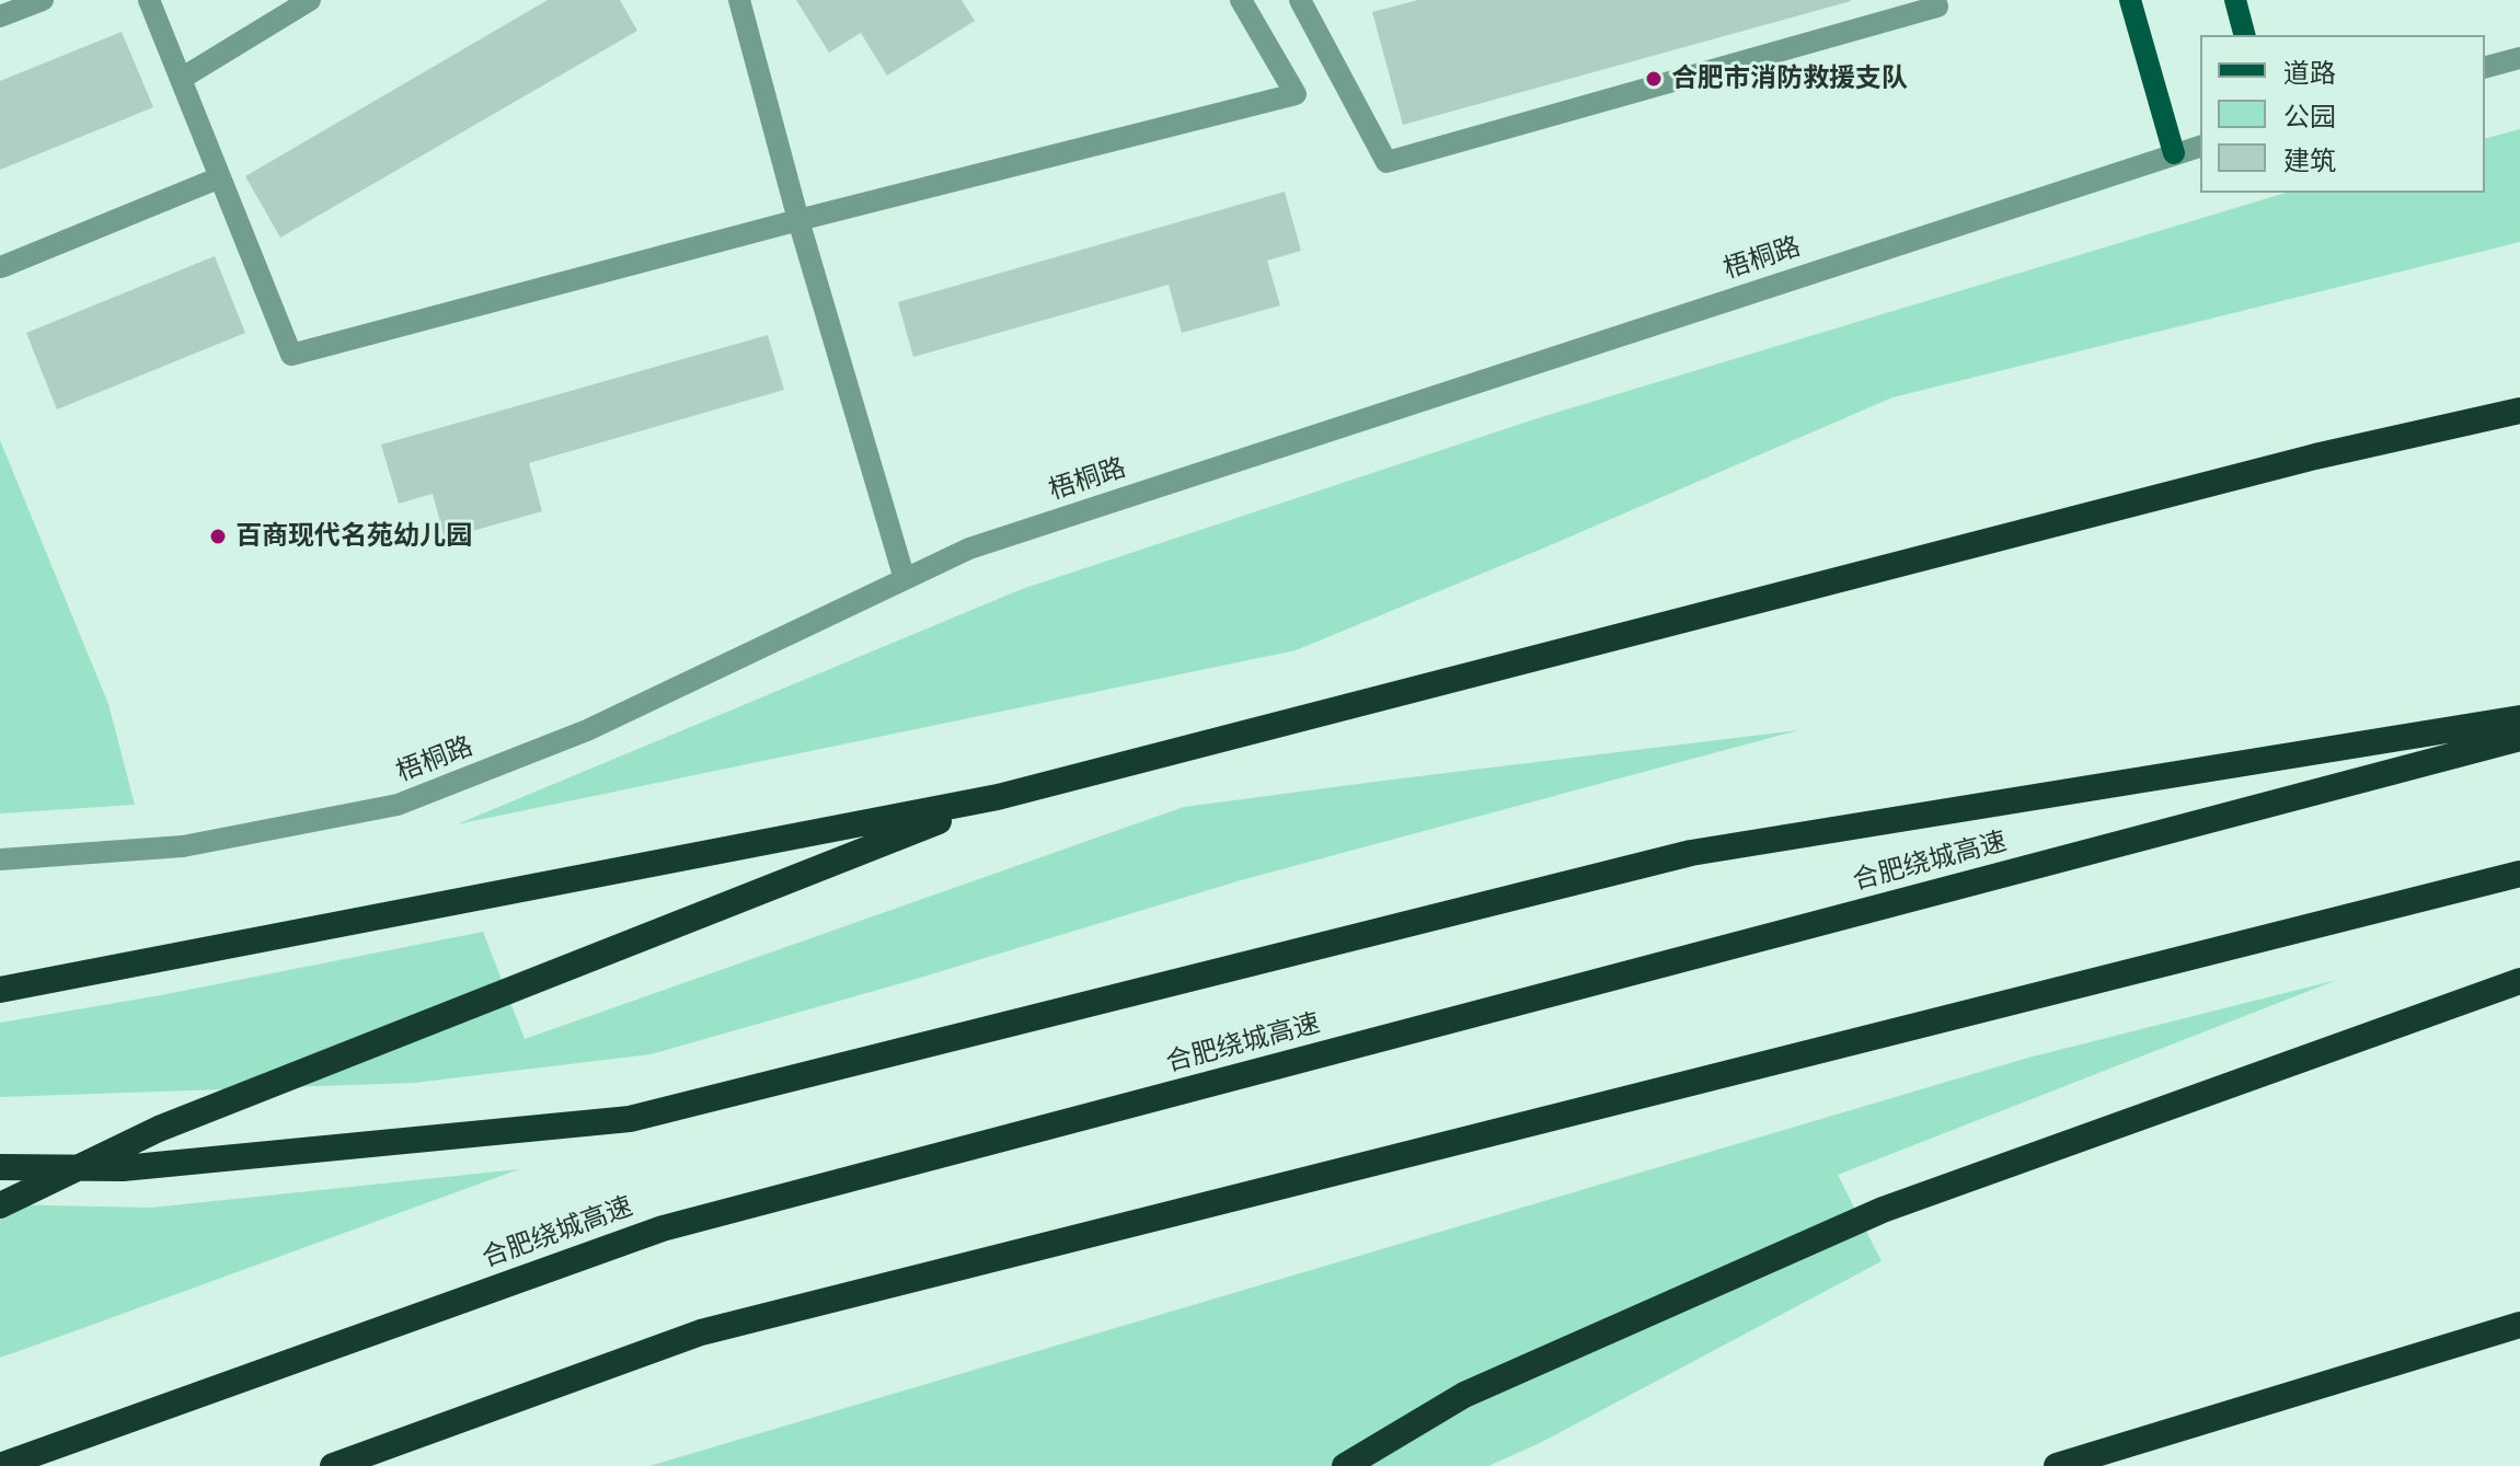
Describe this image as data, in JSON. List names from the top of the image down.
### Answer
{
  "streets": {
    "highway": ["合肥绕城高速"],
    "street": ["梧桐路"]
  },
  "places": ["合肥市消防救援支队", "百商现代名苑幼儿园"],
  "legend": ["道路", "公园", "建筑"]
}
